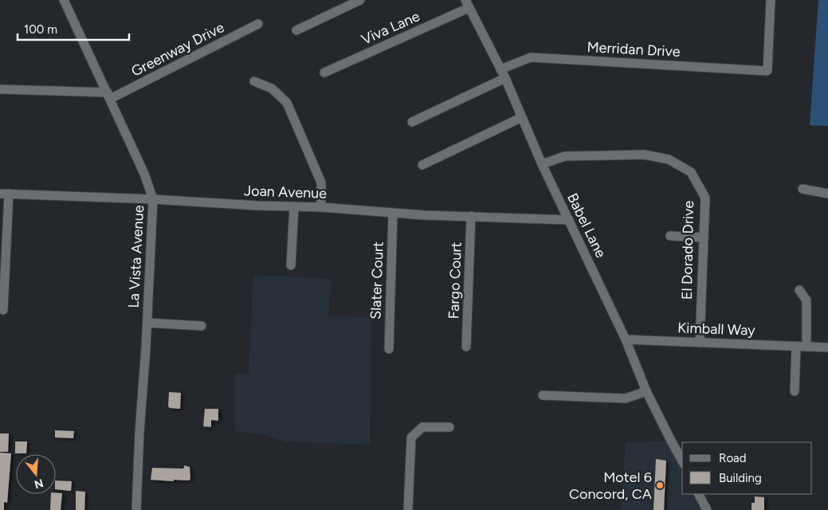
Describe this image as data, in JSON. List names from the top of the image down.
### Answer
{
  "streets": {
    "street": [
      "Viva Lane",
      "Greenway Drive",
      "Merridan Drive",
      "Joan Avenue",
      "Babel Lane",
      "El Dorado Drive",
      "La Vista Avenue",
      "Slater Court",
      "Fargo Court",
      "Kimball Way"
    ]
  },
  "crossings": [
    ["Viva Lane", "Babel Lane"],
    ["Greenway Drive", "La Vista Avenue"],
    ["Merridan Drive", "Babel Lane"],
    ["Joan Avenue", "Babel Lane"],
    ["Joan Avenue", "La Vista Avenue"],
    ["Joan Avenue", "Slater Court"],
    ["Joan Avenue", "Fargo Court"],
    ["Babel Lane", "El Dorado Drive"],
    ["Babel Lane", "Kimball Way"],
    ["El Dorado Drive", "Kimball Way"]
  ],
  "places": ["Motel 6 Concord, CA"],
  "legend": ["Road", "Building"],
  "scale_bar": "100 m",
  "north": "bottom"
}
